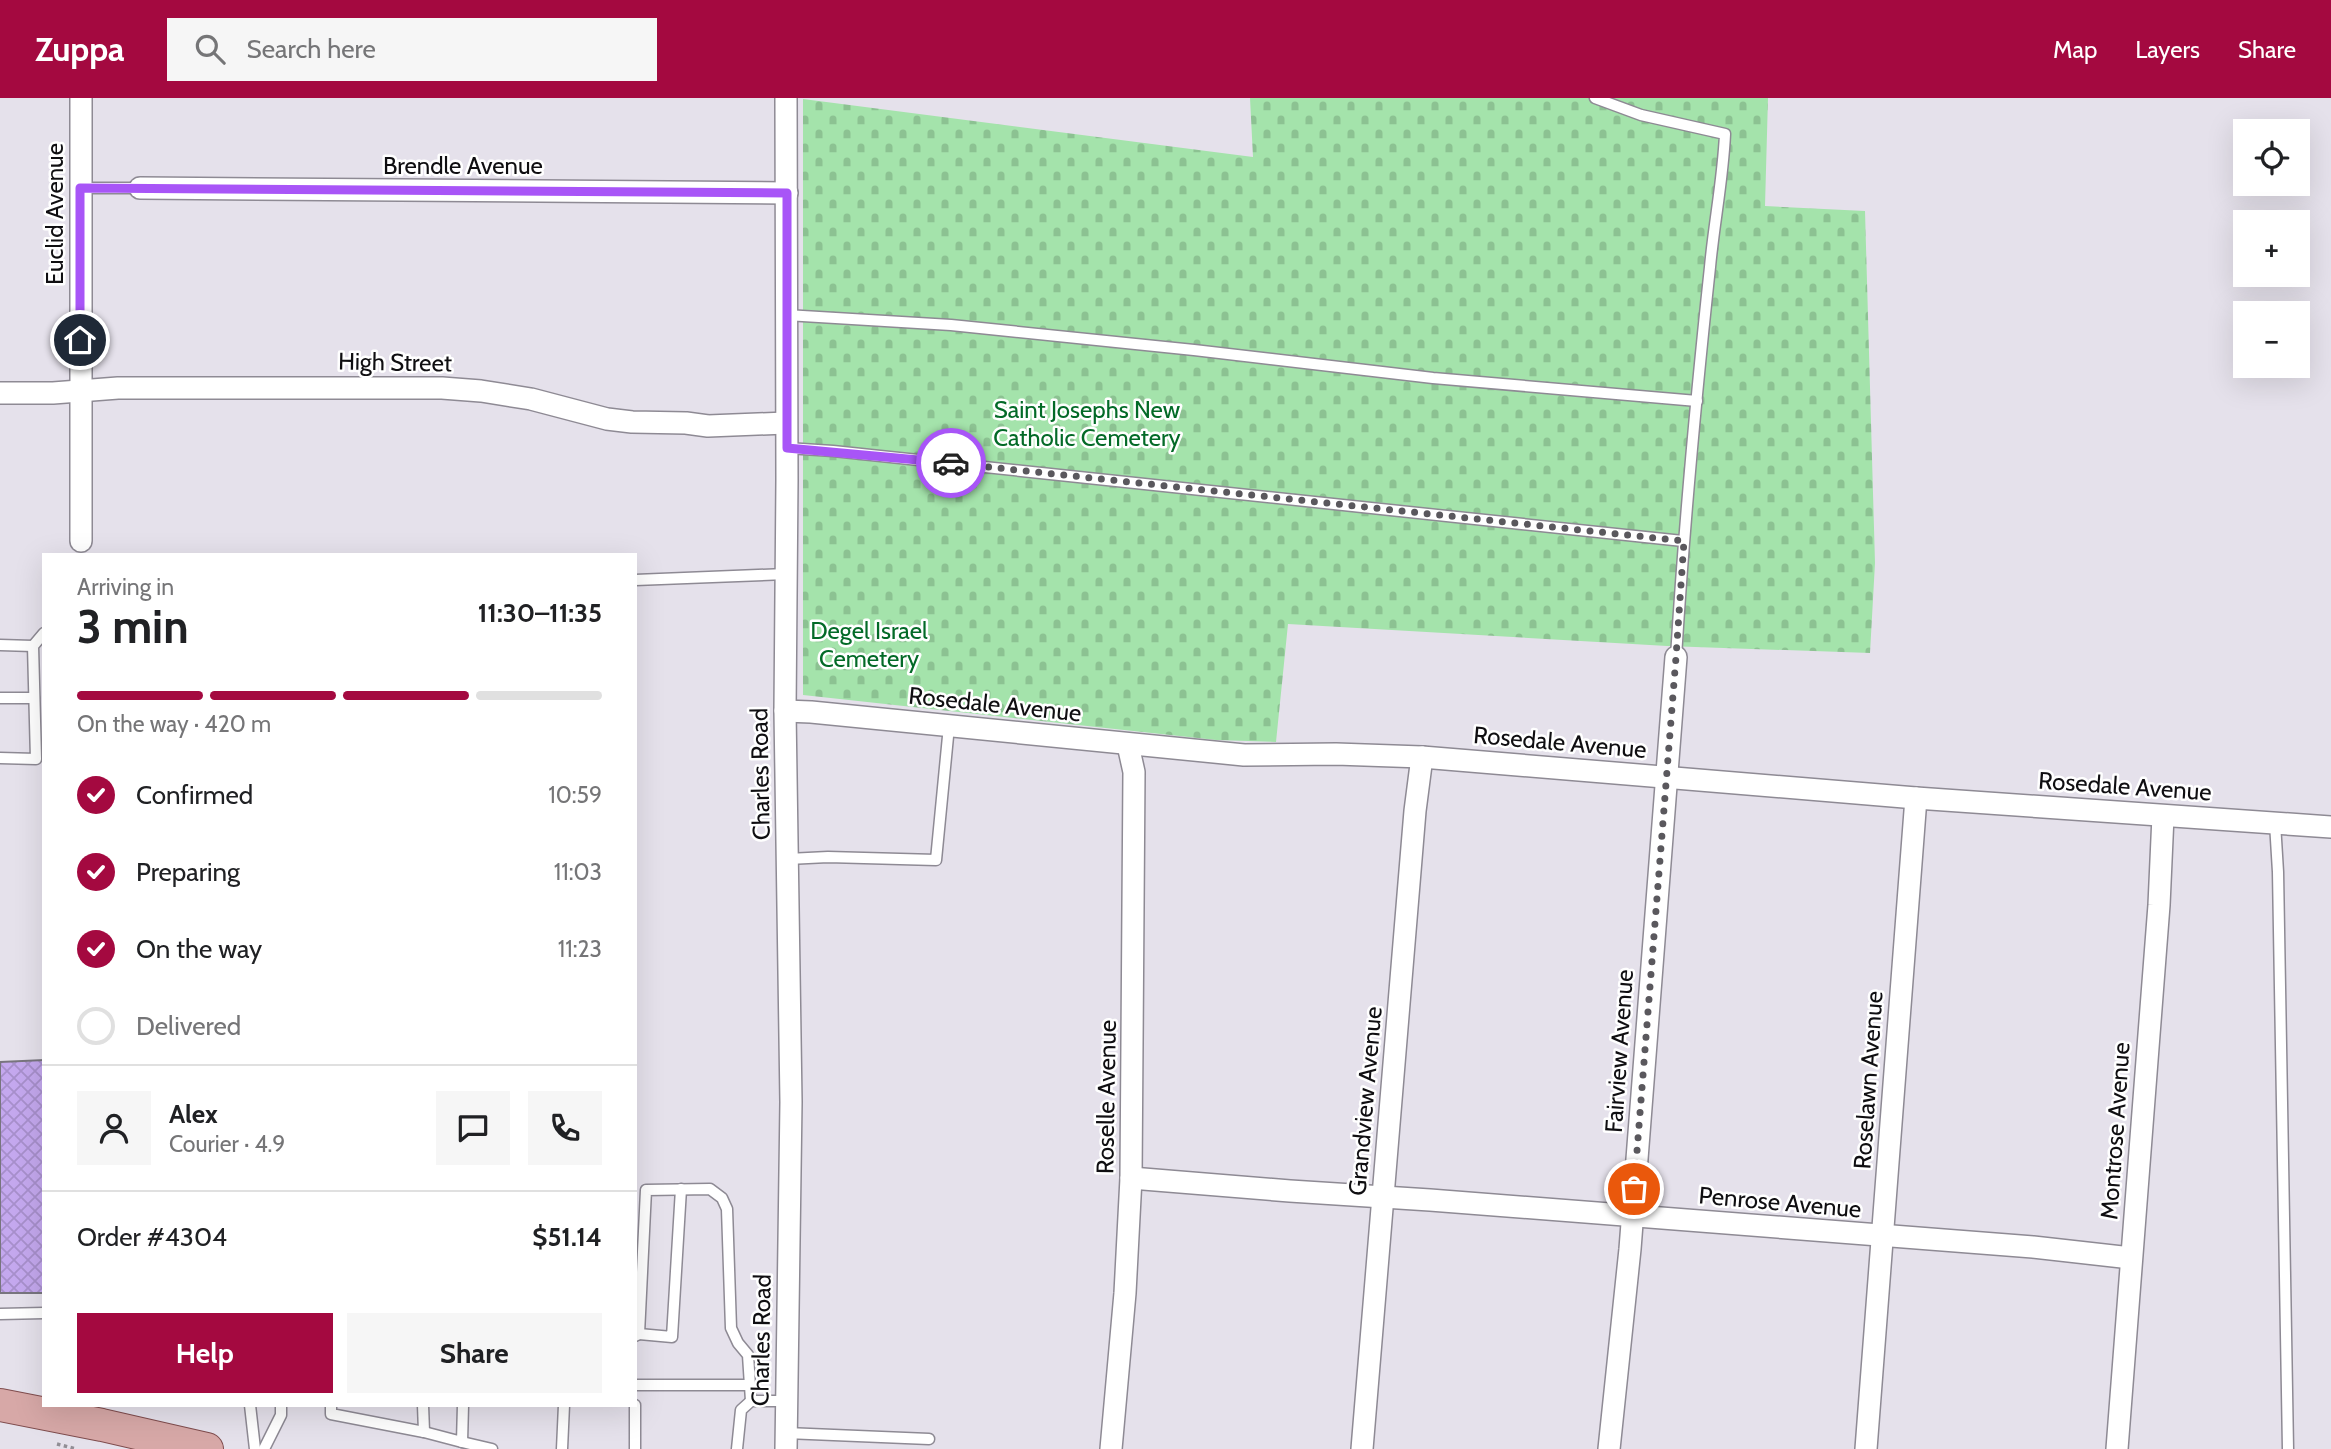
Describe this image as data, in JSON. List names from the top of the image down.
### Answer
{
  "streets": {
    "street": [
      "Brendle Avenue",
      "Euclid Avenue",
      "High Street",
      "Rosedale Avenue",
      "Charles Road",
      "Fairview Avenue",
      "Roselawn Avenue",
      "Roselle Avenue",
      "Grandview Avenue",
      "Montrose Avenue",
      "Penrose Avenue"
    ]
  },
  "crossings": [
    ["Brendle Avenue", "Charles Road"],
    ["Euclid Avenue", "High Street"],
    ["High Street", "Charles Road"],
    ["Rosedale Avenue", "Charles Road"],
    ["Rosedale Avenue", "Fairview Avenue"],
    ["Rosedale Avenue", "Roselawn Avenue"],
    ["Rosedale Avenue", "Roselle Avenue"],
    ["Rosedale Avenue", "Grandview Avenue"],
    ["Rosedale Avenue", "Montrose Avenue"],
    ["Fairview Avenue", "Penrose Avenue"],
    ["Roselawn Avenue", "Penrose Avenue"],
    ["Roselle Avenue", "Penrose Avenue"],
    ["Grandview Avenue", "Penrose Avenue"],
    ["Montrose Avenue", "Penrose Avenue"]
  ],
  "parks": ["Saint Josephs New Catholic Cemetery", "Degel Israel Cemetery"],
  "page": {
    "header": "Zuppa",
    "search": "Search here",
    "nav": ["Map", "Layers", "Share"],
    "map_buttons": ["+", "−"],
    "heading": ["3 min", "Arriving in", "11:30–11:35"],
    "panel": [
      "Alex",
      "Courier · 4.9",
      "Order #4304",
      "$51.14"
    ],
    "bar": "On the way · 420 m",
    "list": [
      ["Confirmed", "10:59"],
      ["Preparing", "11:03"],
      ["On the way", "11:23"],
      "Delivered"
    ],
    "buttons": ["Help", "Share"]
  }
}
